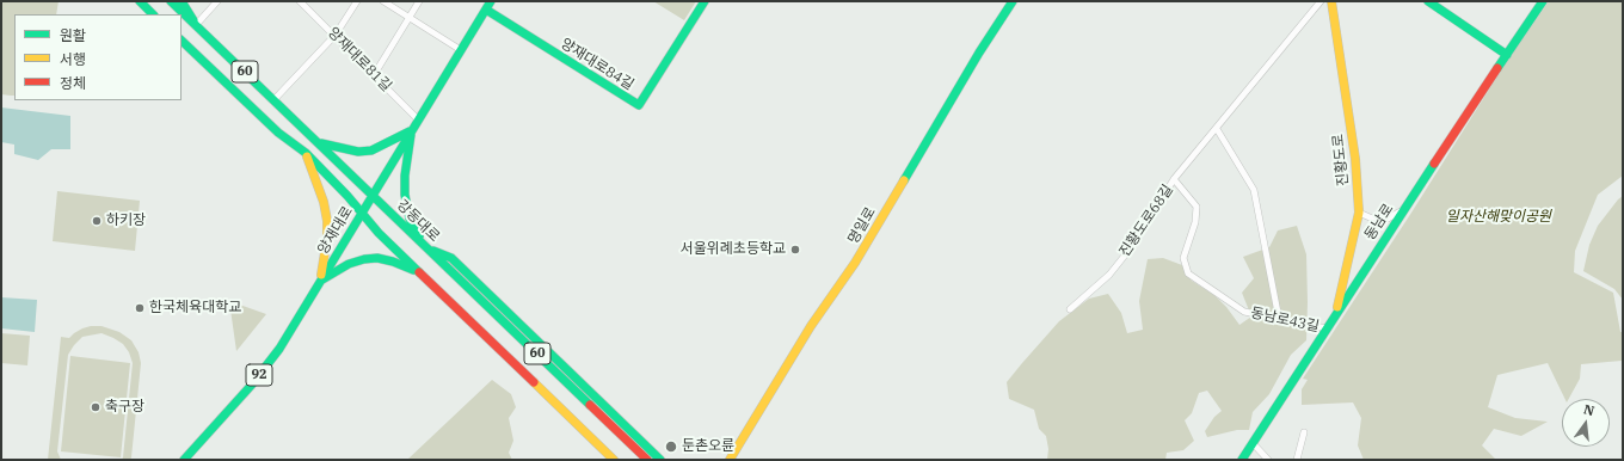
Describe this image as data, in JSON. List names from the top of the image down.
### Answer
{
  "streets": {
    "main road": [
      "양재대로84길",
      "60",
      "진황도로",
      "강동대로",
      "동남로",
      "명일로",
      "양재대로",
      "92"
    ],
    "street": ["양재대로81길", "진황도로68길", "동남로43길"]
  },
  "crossings": [
    ["양재대로81길", "양재대로"],
    ["양재대로84길", "양재대로"],
    ["60", "양재대로"],
    ["진황도로", "동남로"],
    ["강동대로", "양재대로"],
    ["진황도로68길", "동남로43길"],
    ["동남로", "동남로43길"]
  ],
  "parks": ["일자산해맞이공원"],
  "places": [
    "하키장",
    "서울위례초등학교",
    "한국체육대학교",
    "축구장",
    "둔촌오륜"
  ],
  "legend": ["원활", "서행", "정체"],
  "north": "top"
}
